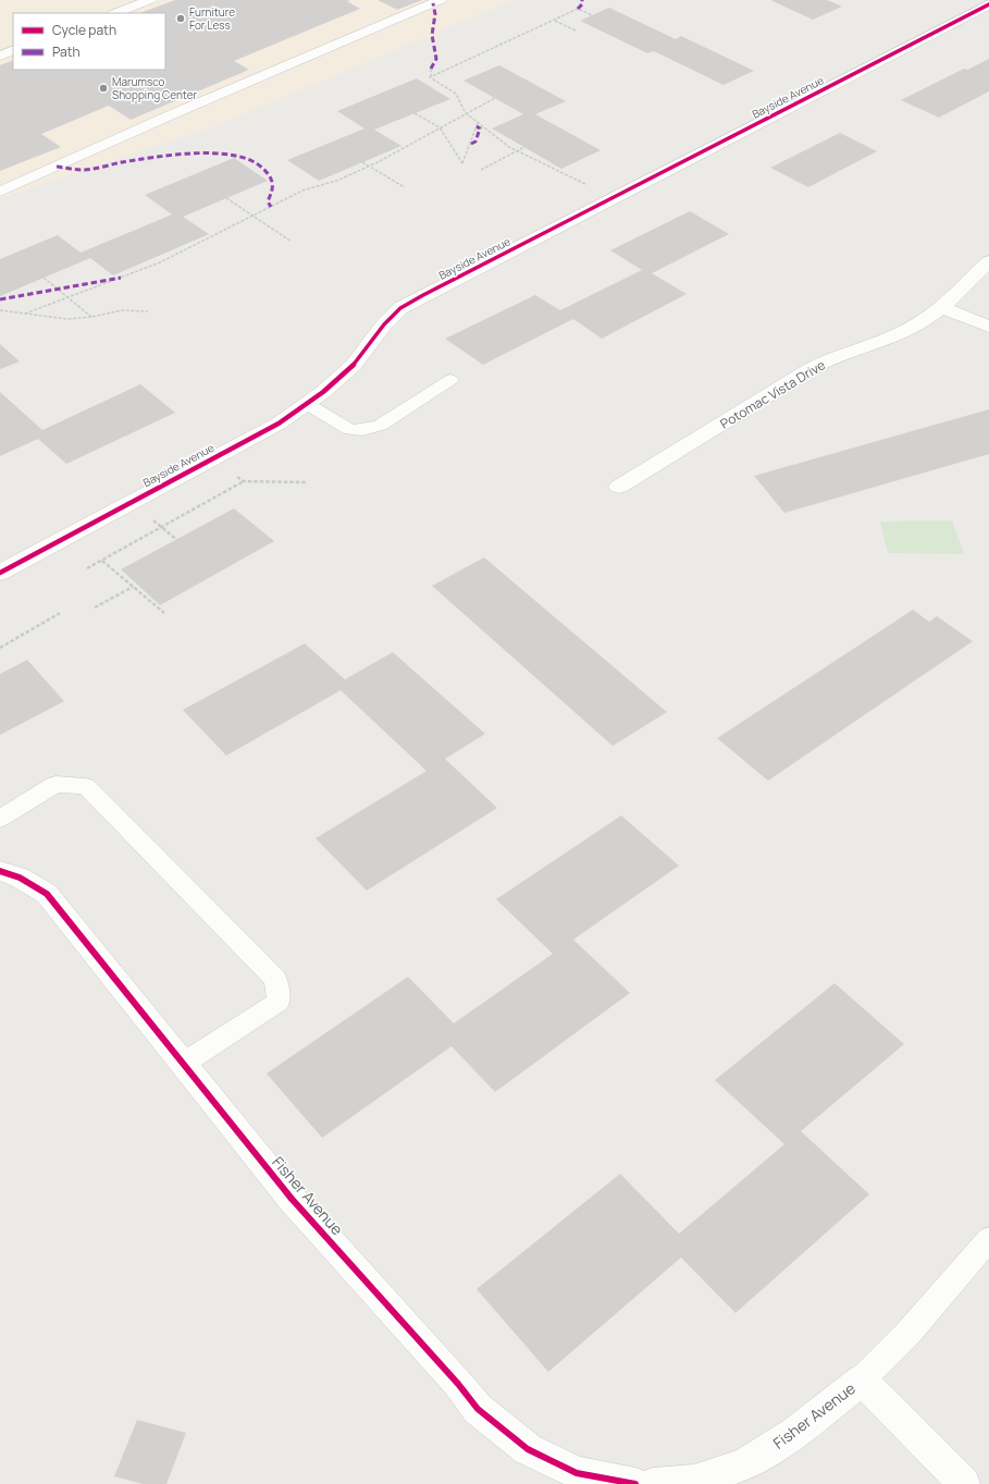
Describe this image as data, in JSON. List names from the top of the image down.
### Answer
{
  "streets": {
    "street": ["Bayside Avenue", "Potomac Vista Drive", "Fisher Avenue"]
  },
  "places": ["Furniture For Less", "Marumsco Shopping Center"],
  "legend": ["Cycle path", "Path"]
}
